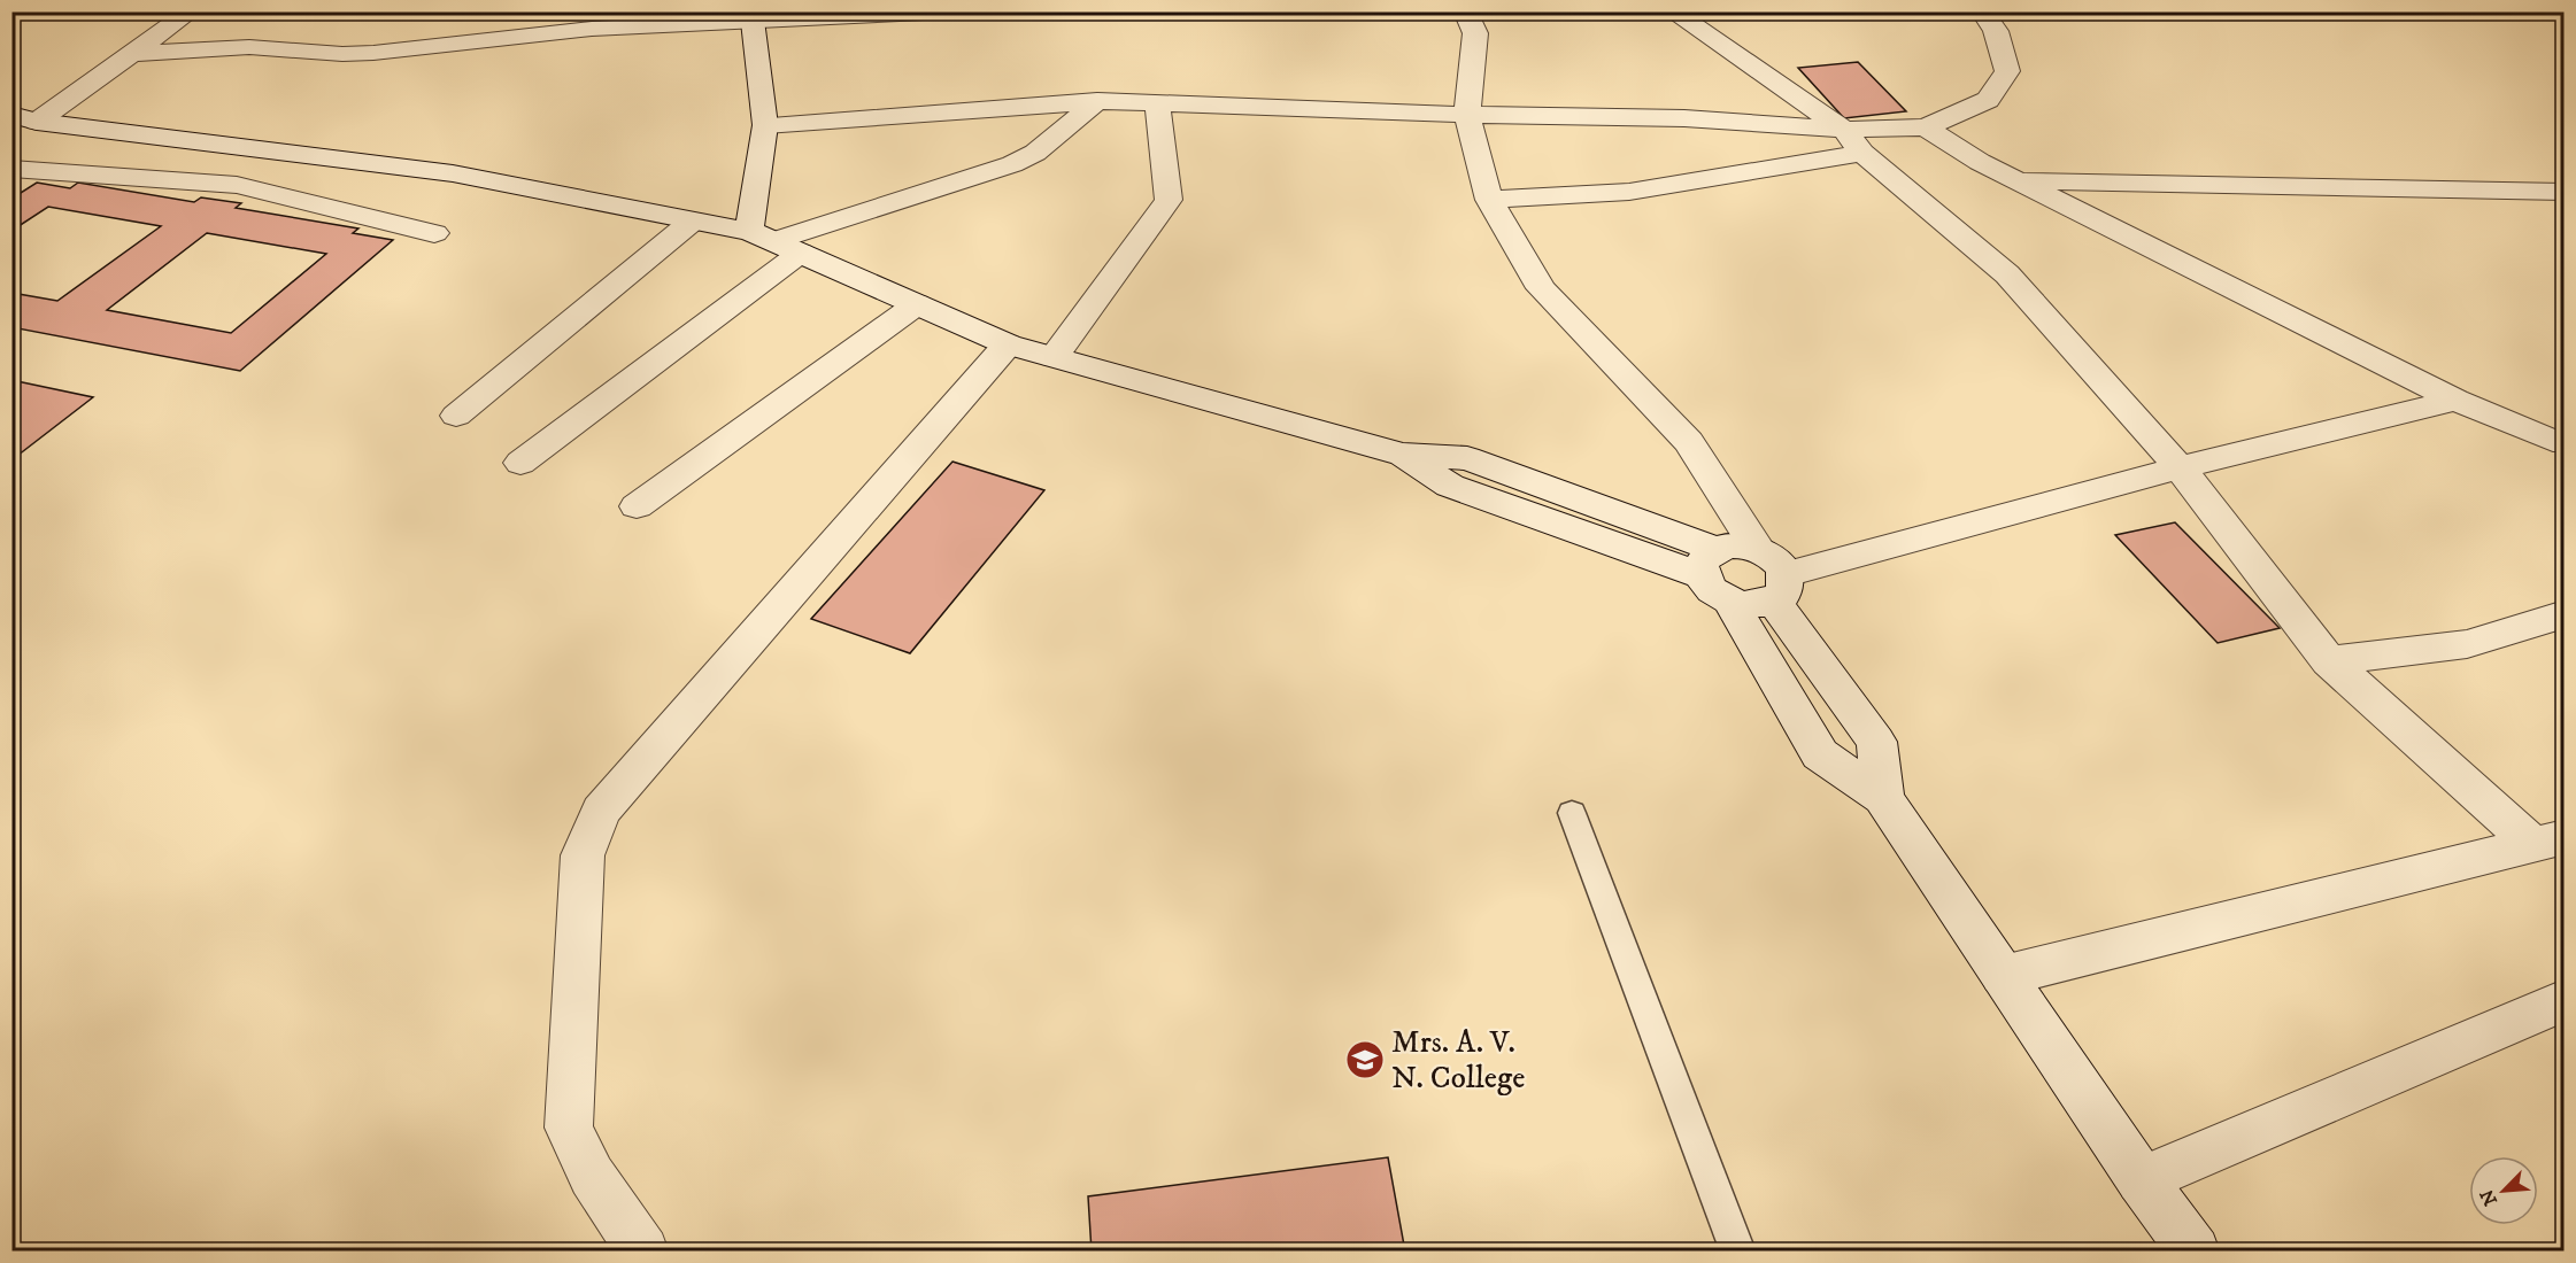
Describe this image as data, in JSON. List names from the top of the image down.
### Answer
{
  "places": {
    "school or university": ["Mrs. A. V. N. College"]
  },
  "north": "bottom left"
}
